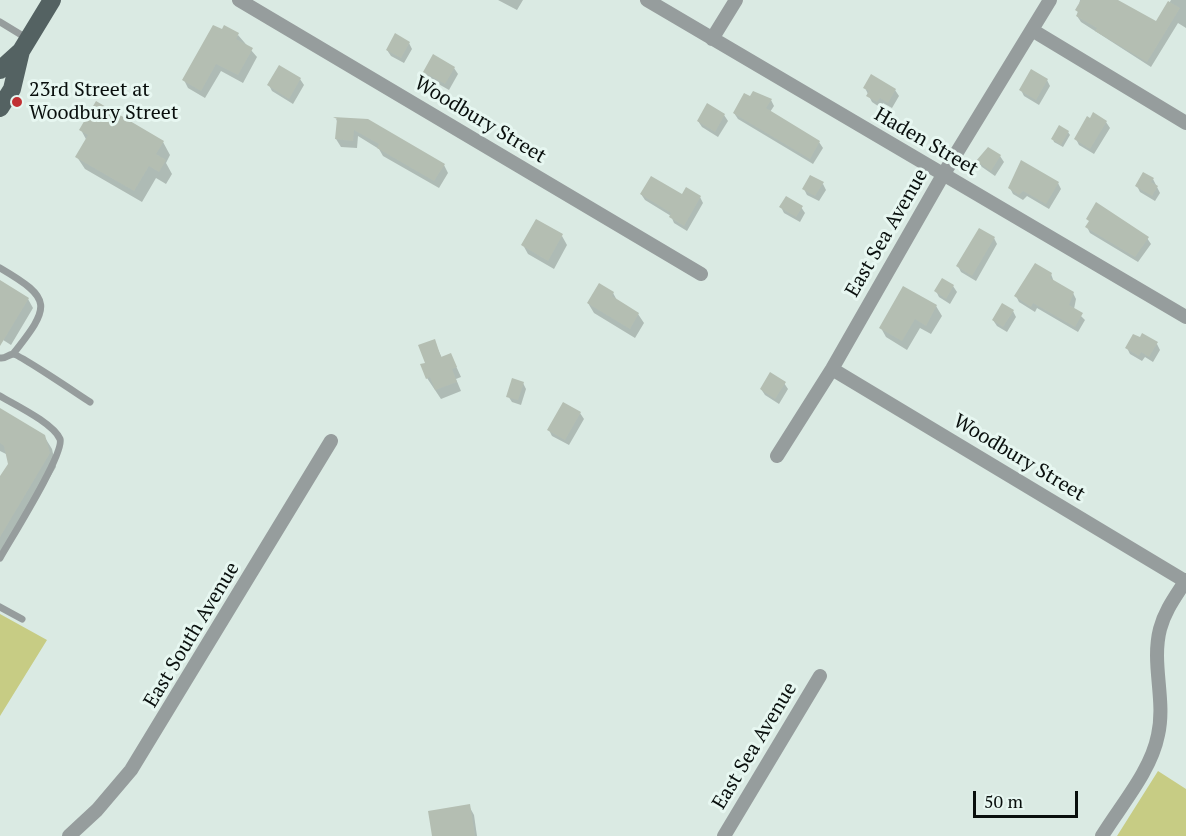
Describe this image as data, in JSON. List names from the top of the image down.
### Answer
{
  "streets": {
    "street": [
      "Woodbury Street",
      "Haden Street",
      "East Sea Avenue",
      "East South Avenue"
    ]
  },
  "crossings": [
    ["Woodbury Street", "East Sea Avenue"],
    ["Haden Street", "East Sea Avenue"]
  ],
  "places": ["23rd Street at Woodbury Street"],
  "scale_bar": "50 m"
}
